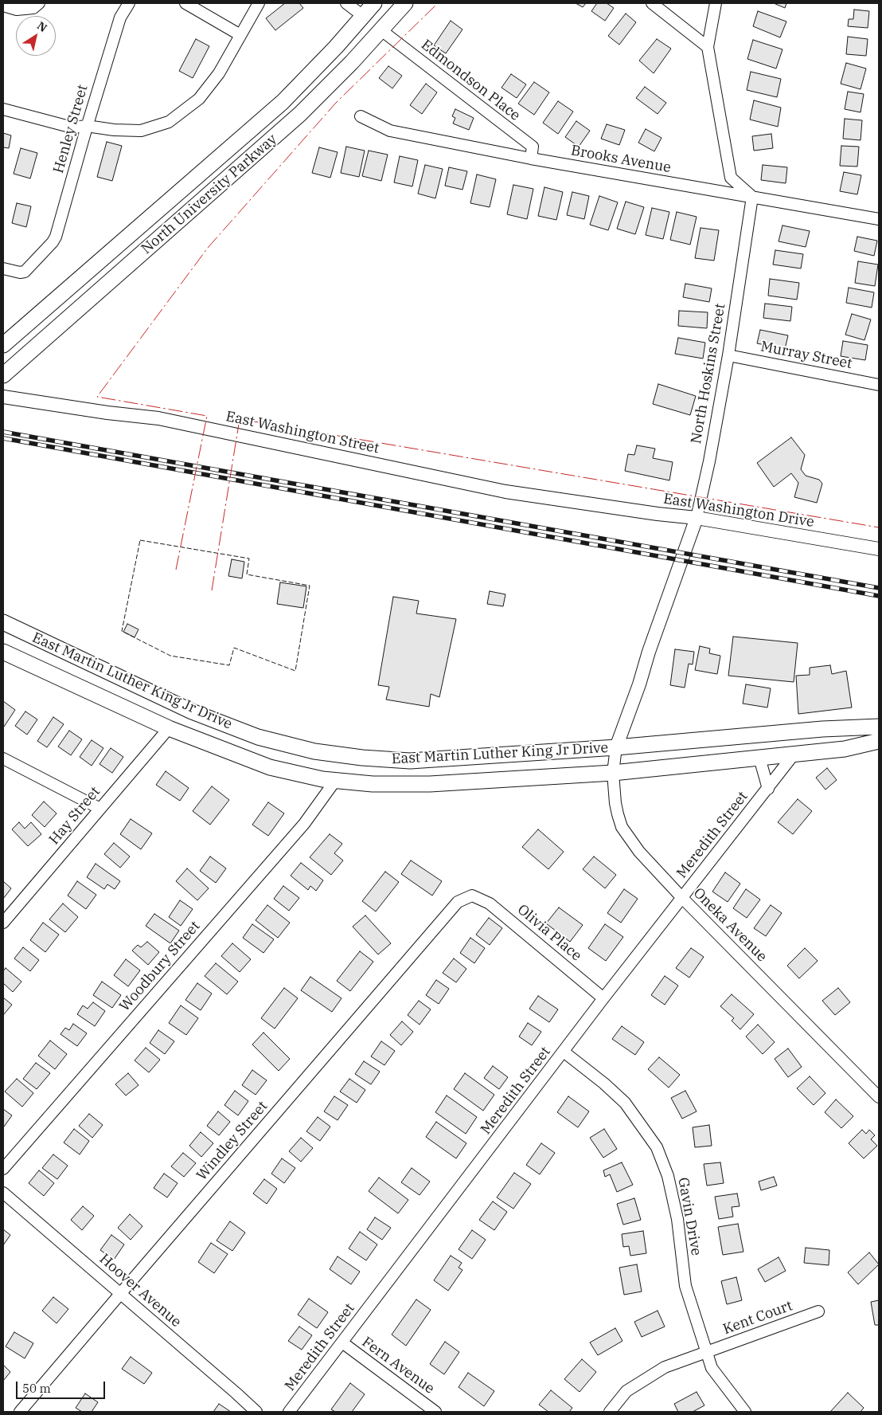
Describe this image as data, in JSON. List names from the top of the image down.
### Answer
{
  "streets": {
    "main road": ["North University Parkway", "East Martin Luther King Jr Drive"],
    "street": [
      "Edmondson Place",
      "Henley Street",
      "Brooks Avenue",
      "Murray Street",
      "North Hoskins Street",
      "East Washington Street",
      "East Washington Drive",
      "Hay Street",
      "Meredith Street",
      "Oneka Avenue",
      "Olivia Place",
      "Woodbury Street",
      "Windley Street",
      "Gavin Drive",
      "Hoover Avenue",
      "Kent Court",
      "Fern Avenue"
    ]
  },
  "crossings": [
    ["Edmondson Place", "Brooks Avenue"],
    ["Edmondson Place", "North University Parkway"],
    ["Brooks Avenue", "North Hoskins Street"],
    ["Murray Street", "North Hoskins Street"],
    ["North Hoskins Street", "East Washington Drive"],
    ["North Hoskins Street", "East Martin Luther King Jr Drive"],
    ["North Hoskins Street", "Oneka Avenue"],
    ["East Washington Street", "East Washington Drive"],
    ["East Martin Luther King Jr Drive", "Hay Street"],
    ["East Martin Luther King Jr Drive", "Meredith Street"],
    ["East Martin Luther King Jr Drive", "Oneka Avenue"],
    ["East Martin Luther King Jr Drive", "Woodbury Street"],
    ["Meredith Street", "Oneka Avenue"],
    ["Meredith Street", "Olivia Place"],
    ["Meredith Street", "Gavin Drive"],
    ["Meredith Street", "Fern Avenue"],
    ["Olivia Place", "Windley Street"],
    ["Windley Street", "Hoover Avenue"],
    ["Gavin Drive", "Kent Court"]
  ],
  "scale_bar": "50 m",
  "north": "top right"
}
